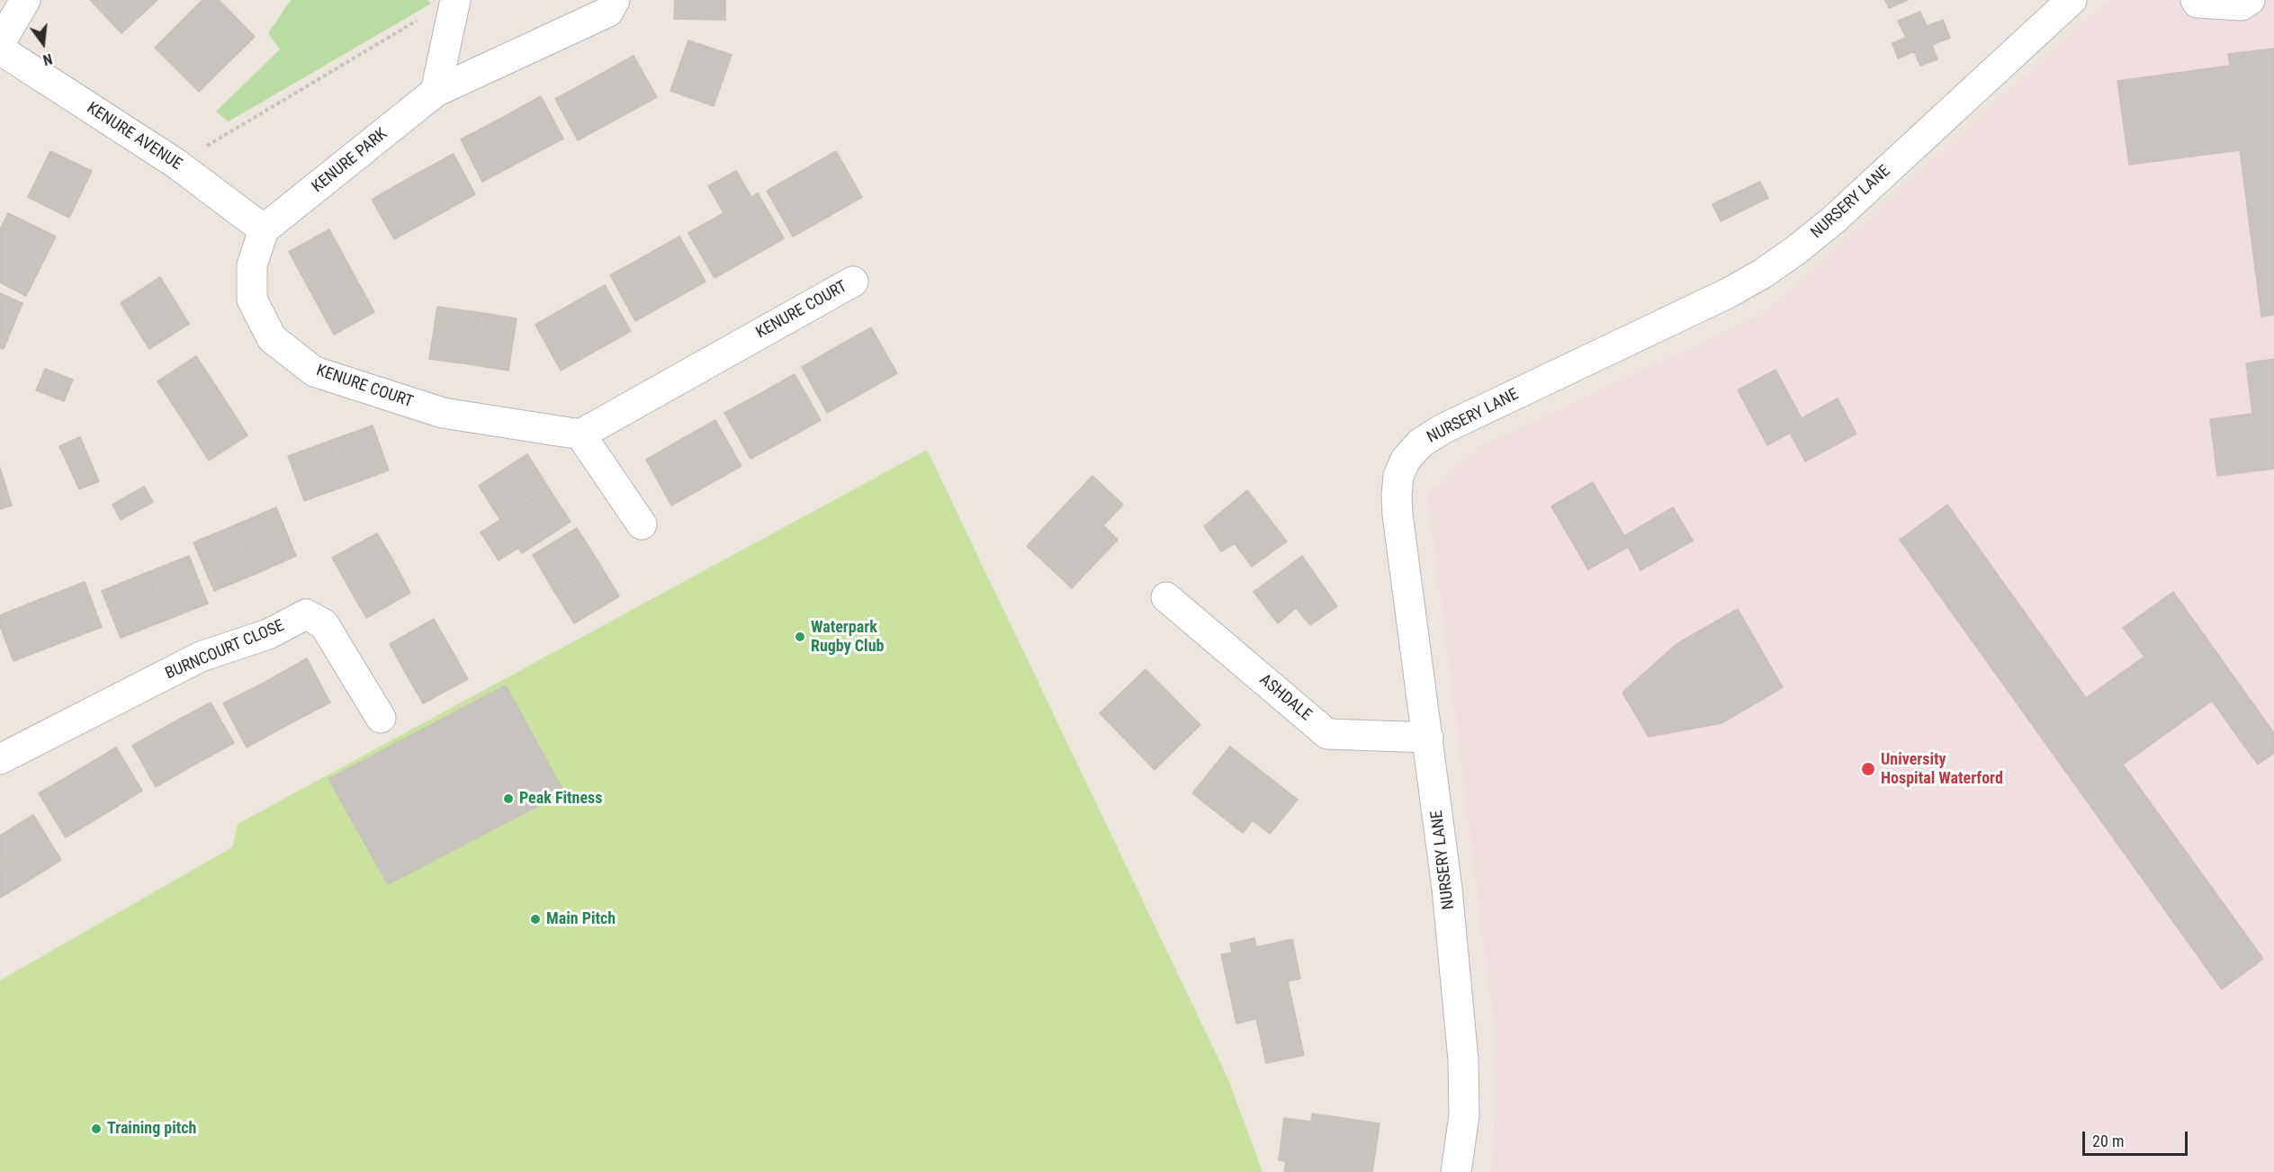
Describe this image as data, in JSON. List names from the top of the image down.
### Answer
{
  "streets": {
    "street": [
      "KENURE AVENUE",
      "KENURE PARK",
      "NURSERY LANE",
      "KENURE COURT",
      "BURNCOURT CLOSE",
      "ASHDALE"
    ]
  },
  "crossings": [
    ["KENURE AVENUE", "KENURE PARK"],
    ["KENURE AVENUE", "KENURE COURT"],
    ["KENURE PARK", "KENURE COURT"],
    ["NURSERY LANE", "ASHDALE"]
  ],
  "places": [
    "Waterpark Rugby Club",
    "University Hospital Waterford",
    "Peak Fitness",
    "Main Pitch",
    "Training pitch"
  ],
  "scale_bar": "20 m",
  "north": "bottom"
}
